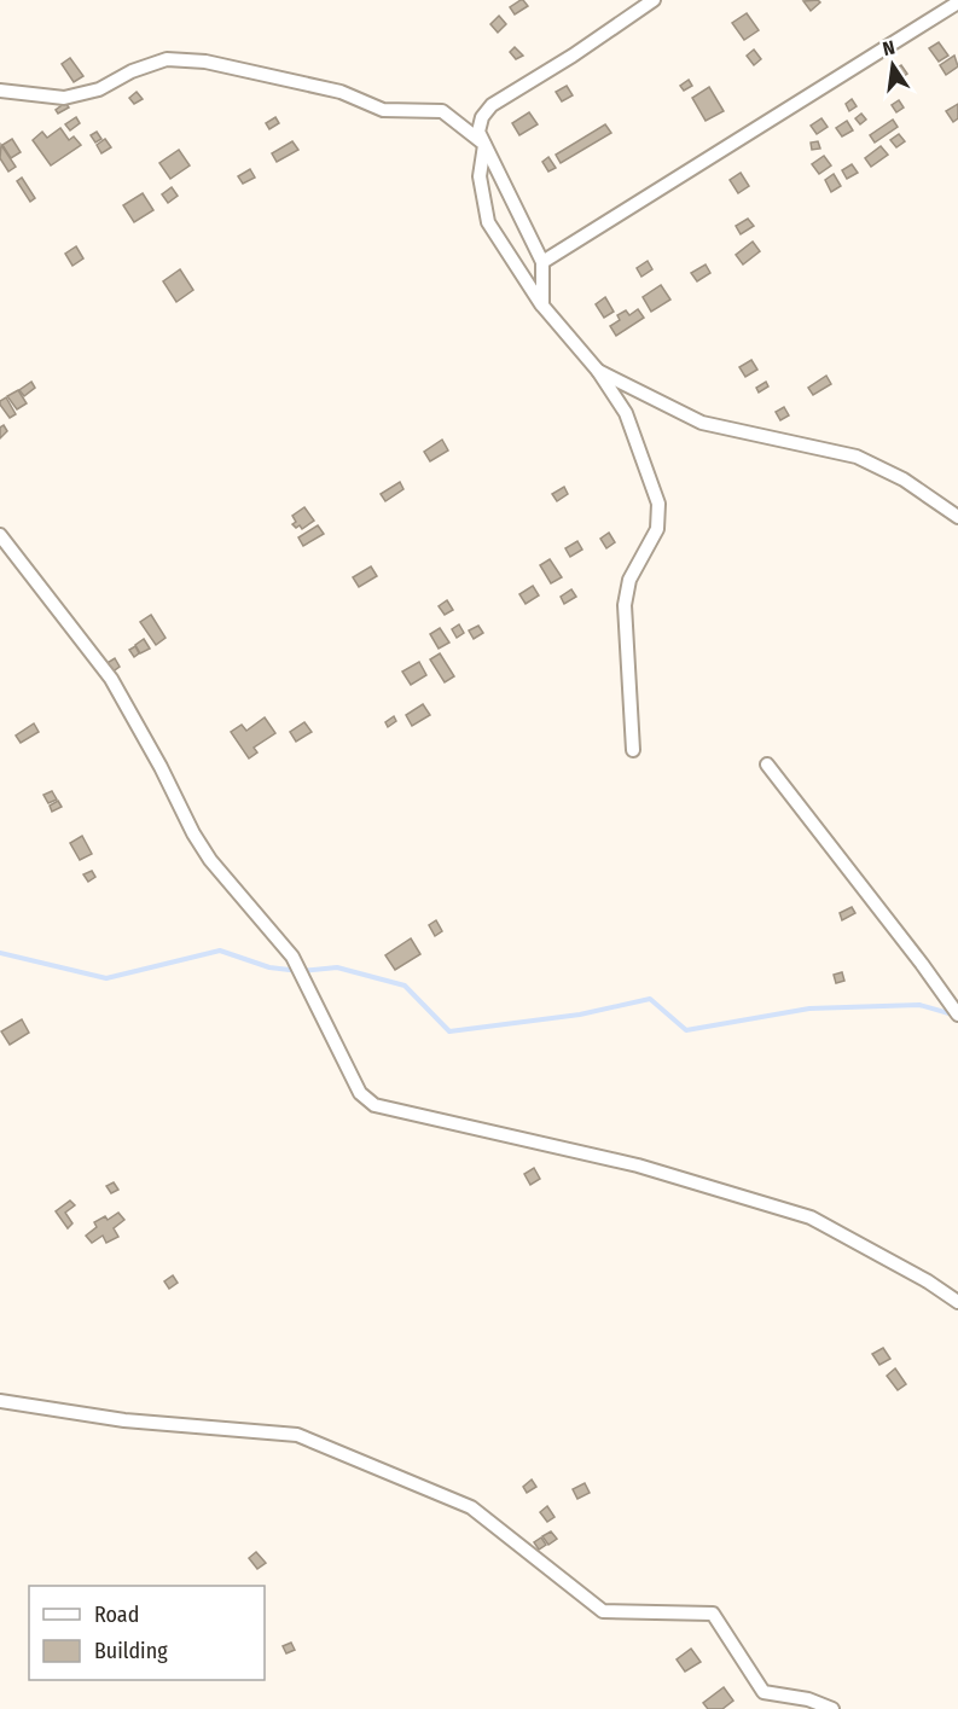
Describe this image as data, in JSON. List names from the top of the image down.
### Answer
{
  "legend": ["Road", "Building"],
  "north": "top"
}
